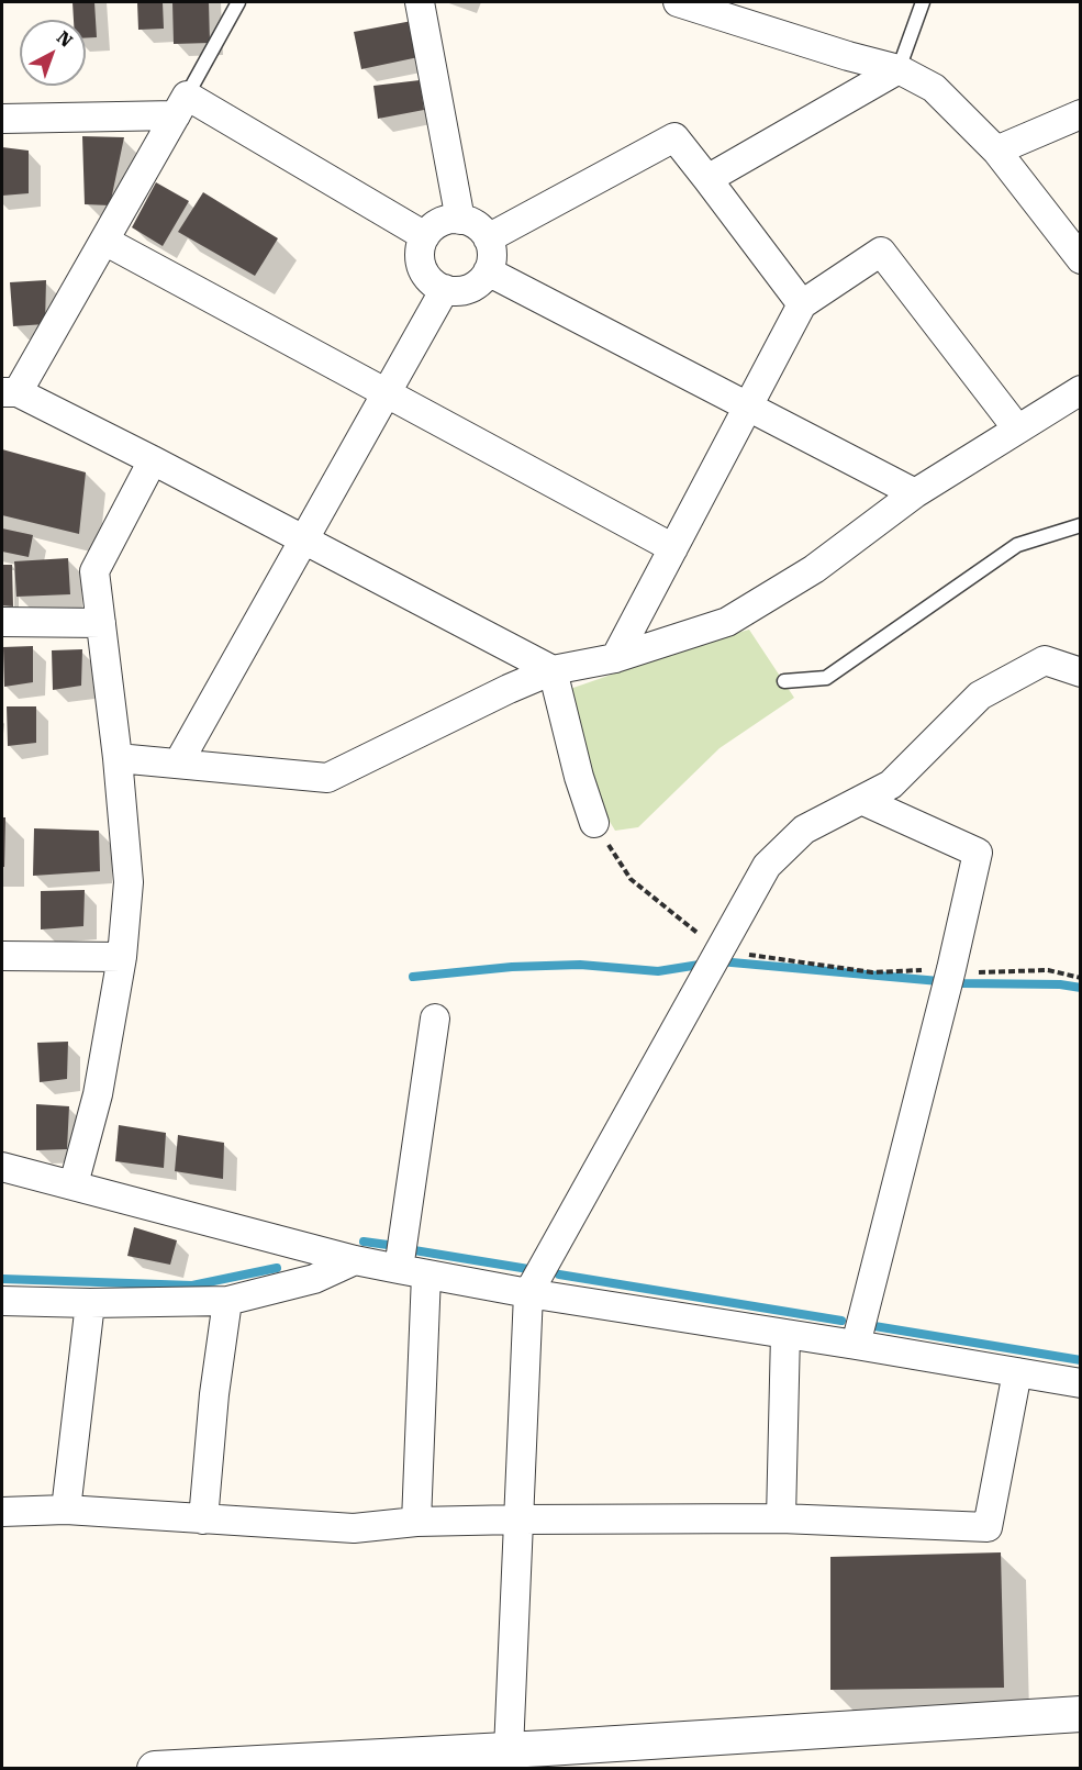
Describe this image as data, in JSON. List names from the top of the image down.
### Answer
{
  "north": "top right"
}
